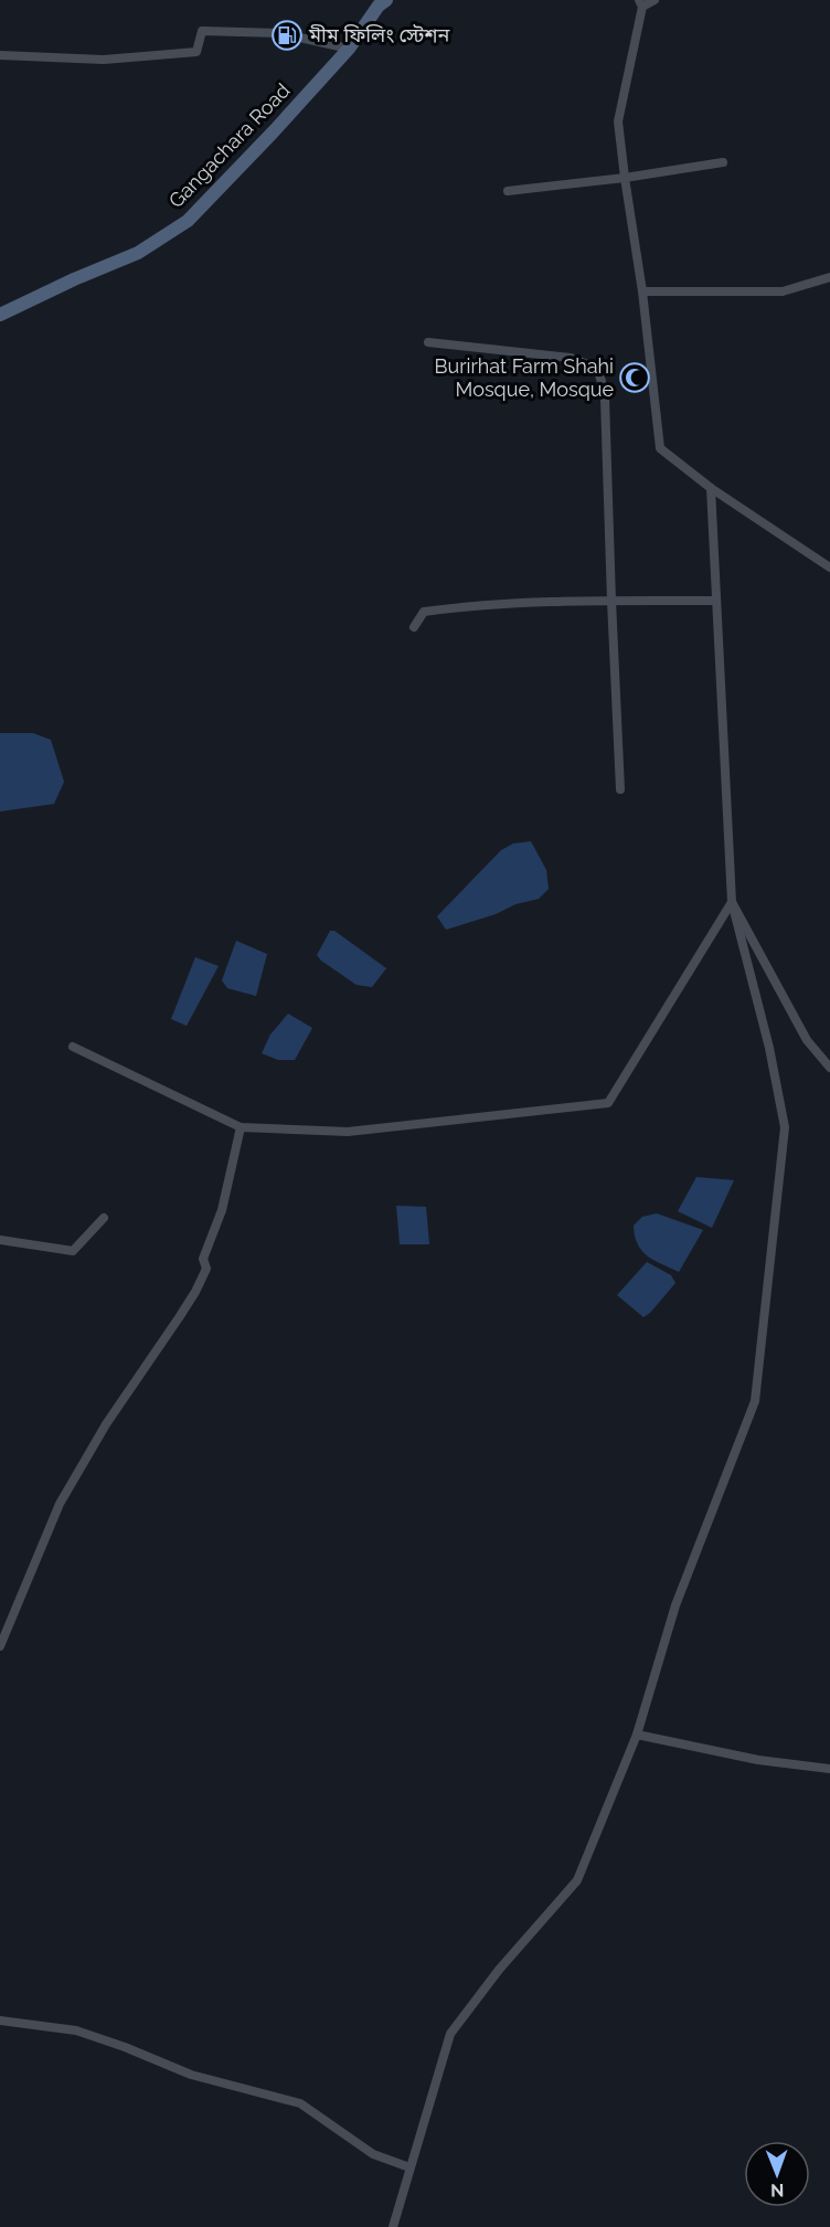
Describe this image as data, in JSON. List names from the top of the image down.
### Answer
{
  "streets": {
    "main road": ["Gangachara Road"]
  },
  "places": {
    "fuel station": ["মীম ফিলিং স্টেশন"],
    "mosque": ["Burirhat Farm Shahi Mosque, Mosque"]
  },
  "north": "bottom"
}
